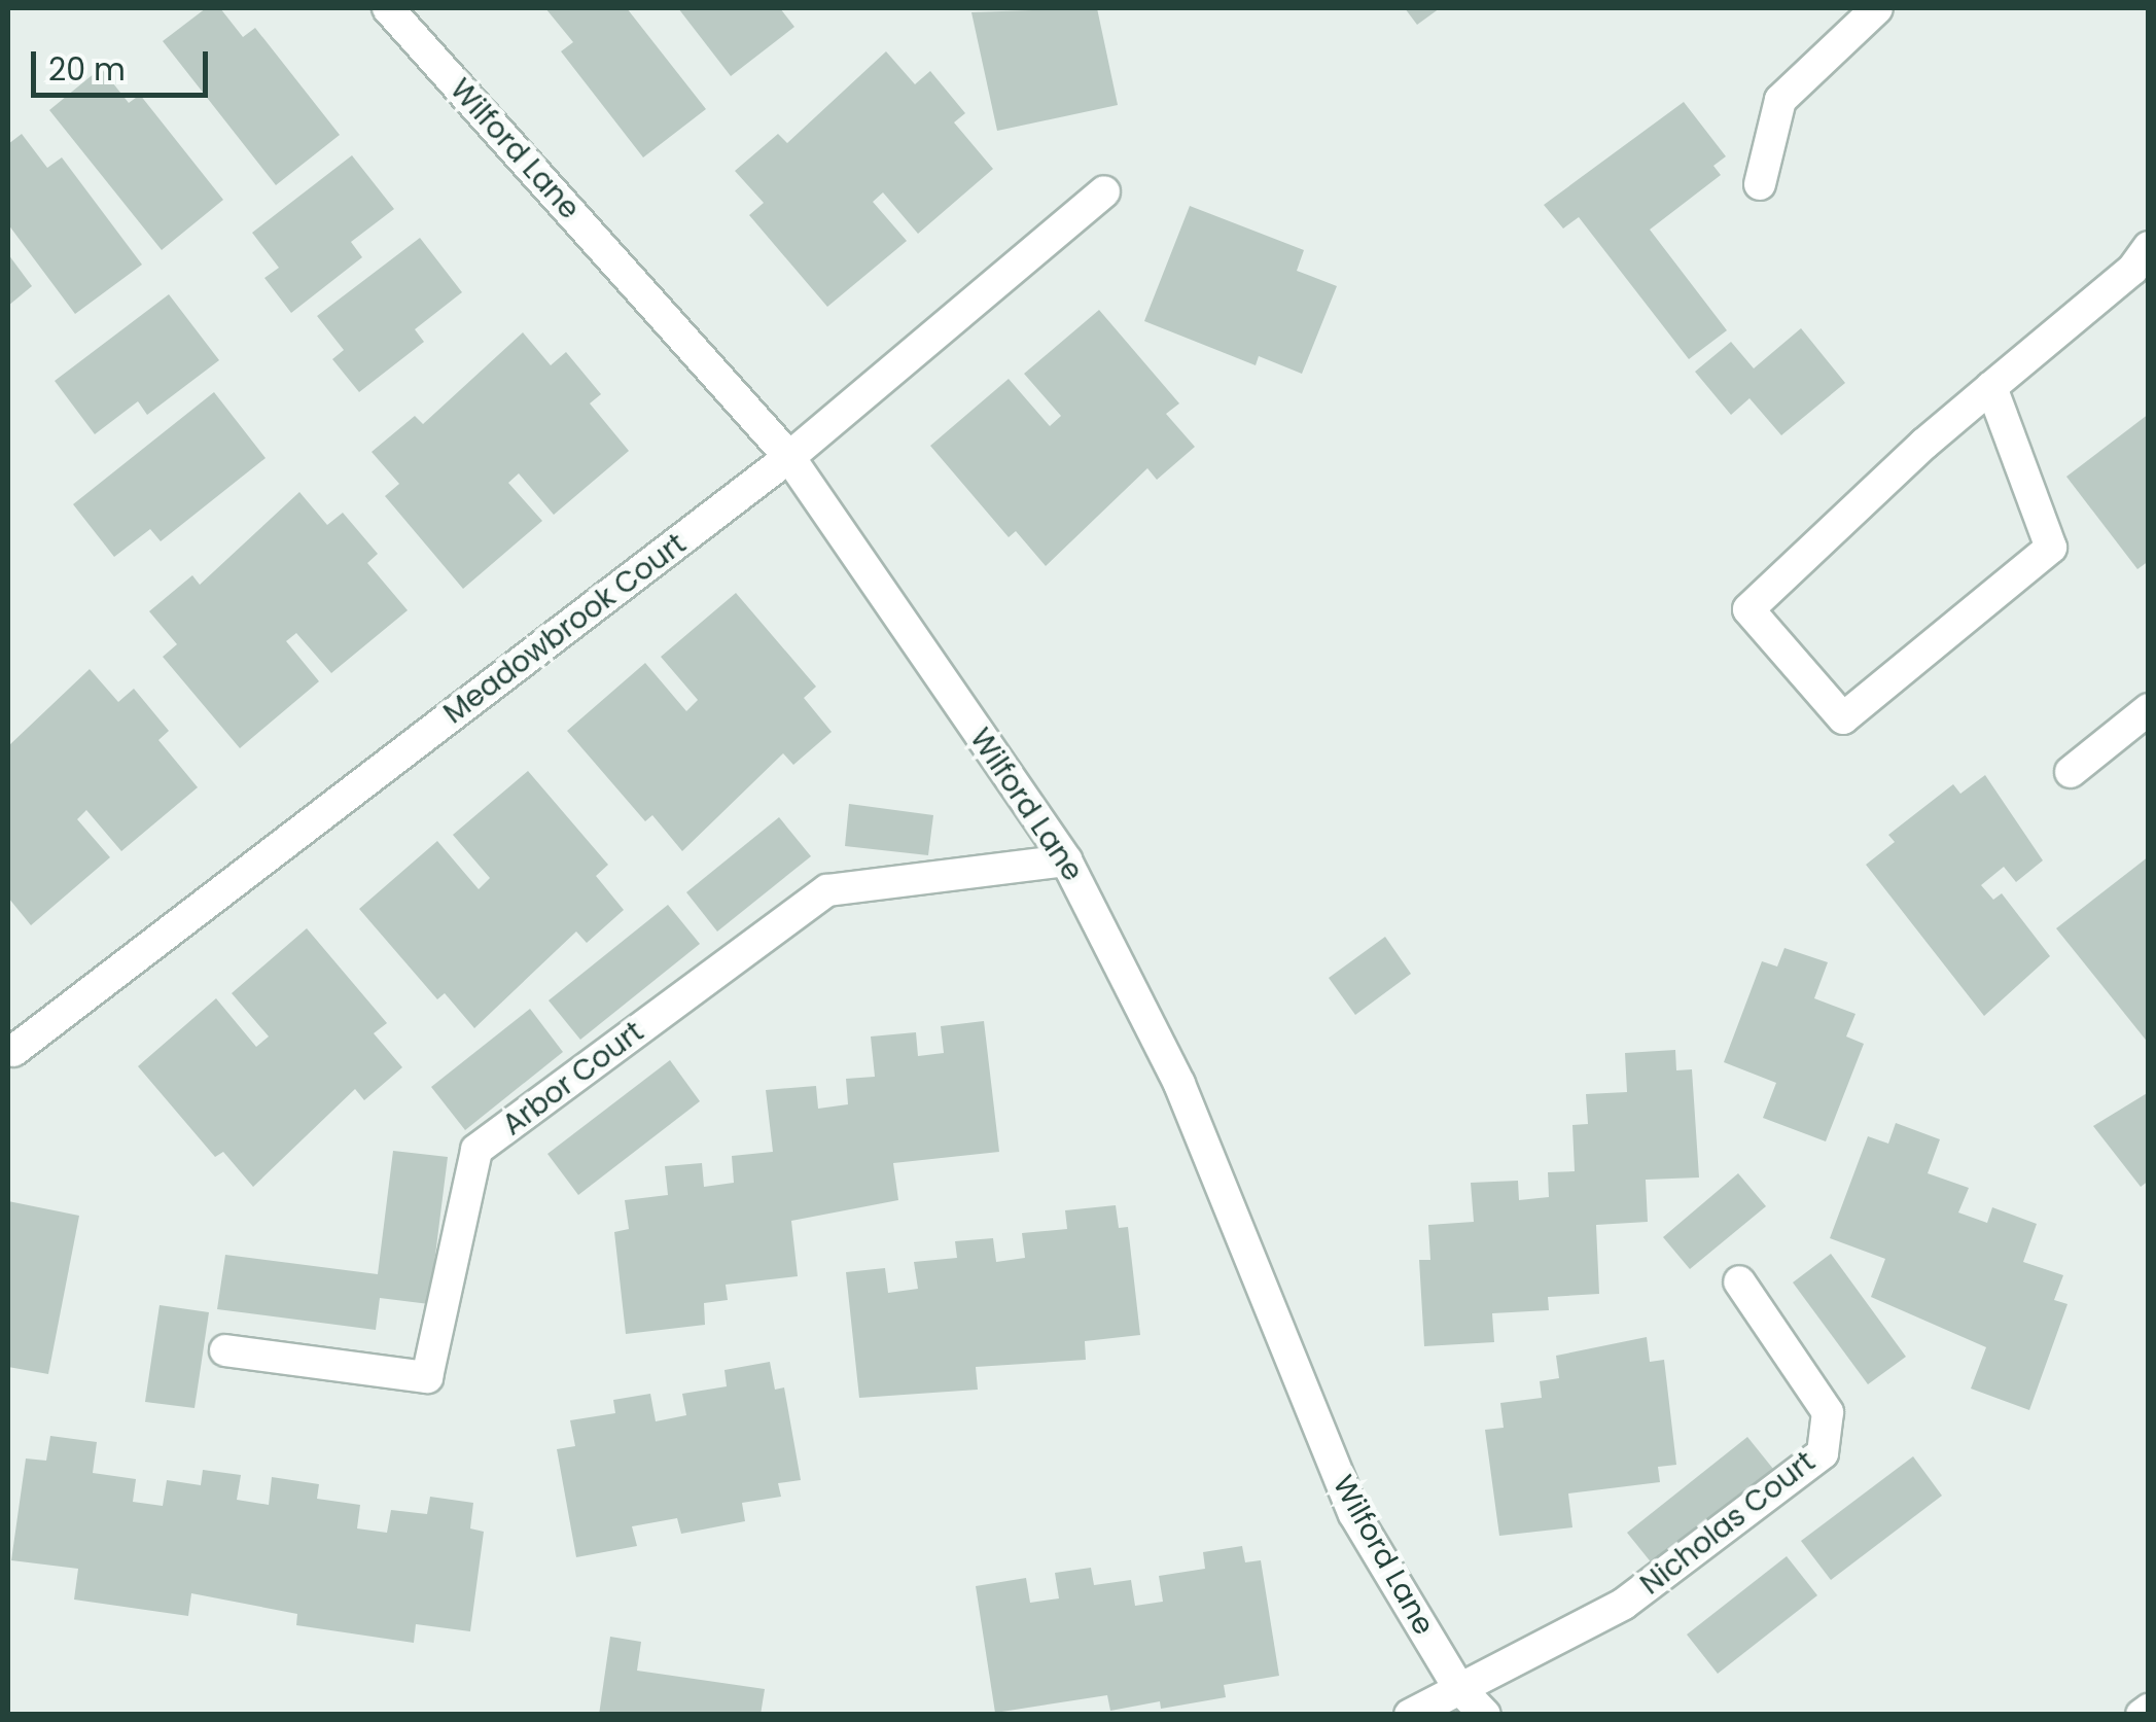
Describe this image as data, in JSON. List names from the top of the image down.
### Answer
{
  "streets": {
    "street": [
      "Wilford Lane",
      "Meadowbrook Court",
      "Arbor Court",
      "Nicholas Court"
    ]
  },
  "crossings": [
    ["Wilford Lane", "Meadowbrook Court"],
    ["Wilford Lane", "Arbor Court"],
    ["Wilford Lane", "Nicholas Court"]
  ],
  "scale_bar": "20 m"
}
